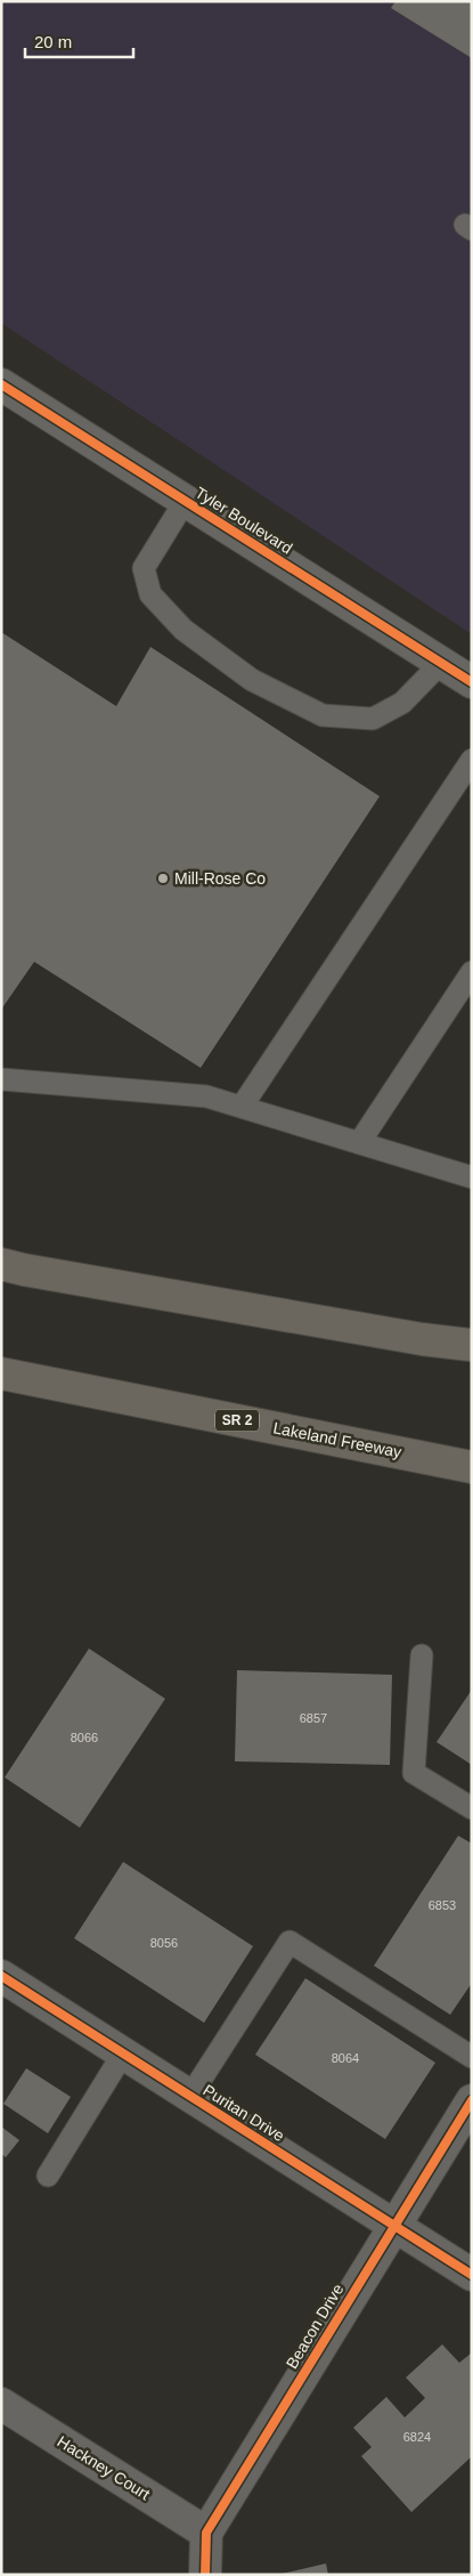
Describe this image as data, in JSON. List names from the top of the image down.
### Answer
{
  "streets": {
    "highway": ["SR 2", "Lakeland Freeway"],
    "street": [
      "Tyler Boulevard",
      "Puritan Drive",
      "Beacon Drive",
      "Hackney Court"
    ]
  },
  "crossings": [
    ["Puritan Drive", "Beacon Drive"],
    ["Beacon Drive", "Hackney Court"]
  ],
  "places": ["Mill-Rose Co"],
  "house_numbers": [
    "6857",
    "8066",
    "6853",
    "8056",
    "8064",
    "6824"
  ],
  "scale_bar": "20 m"
}
